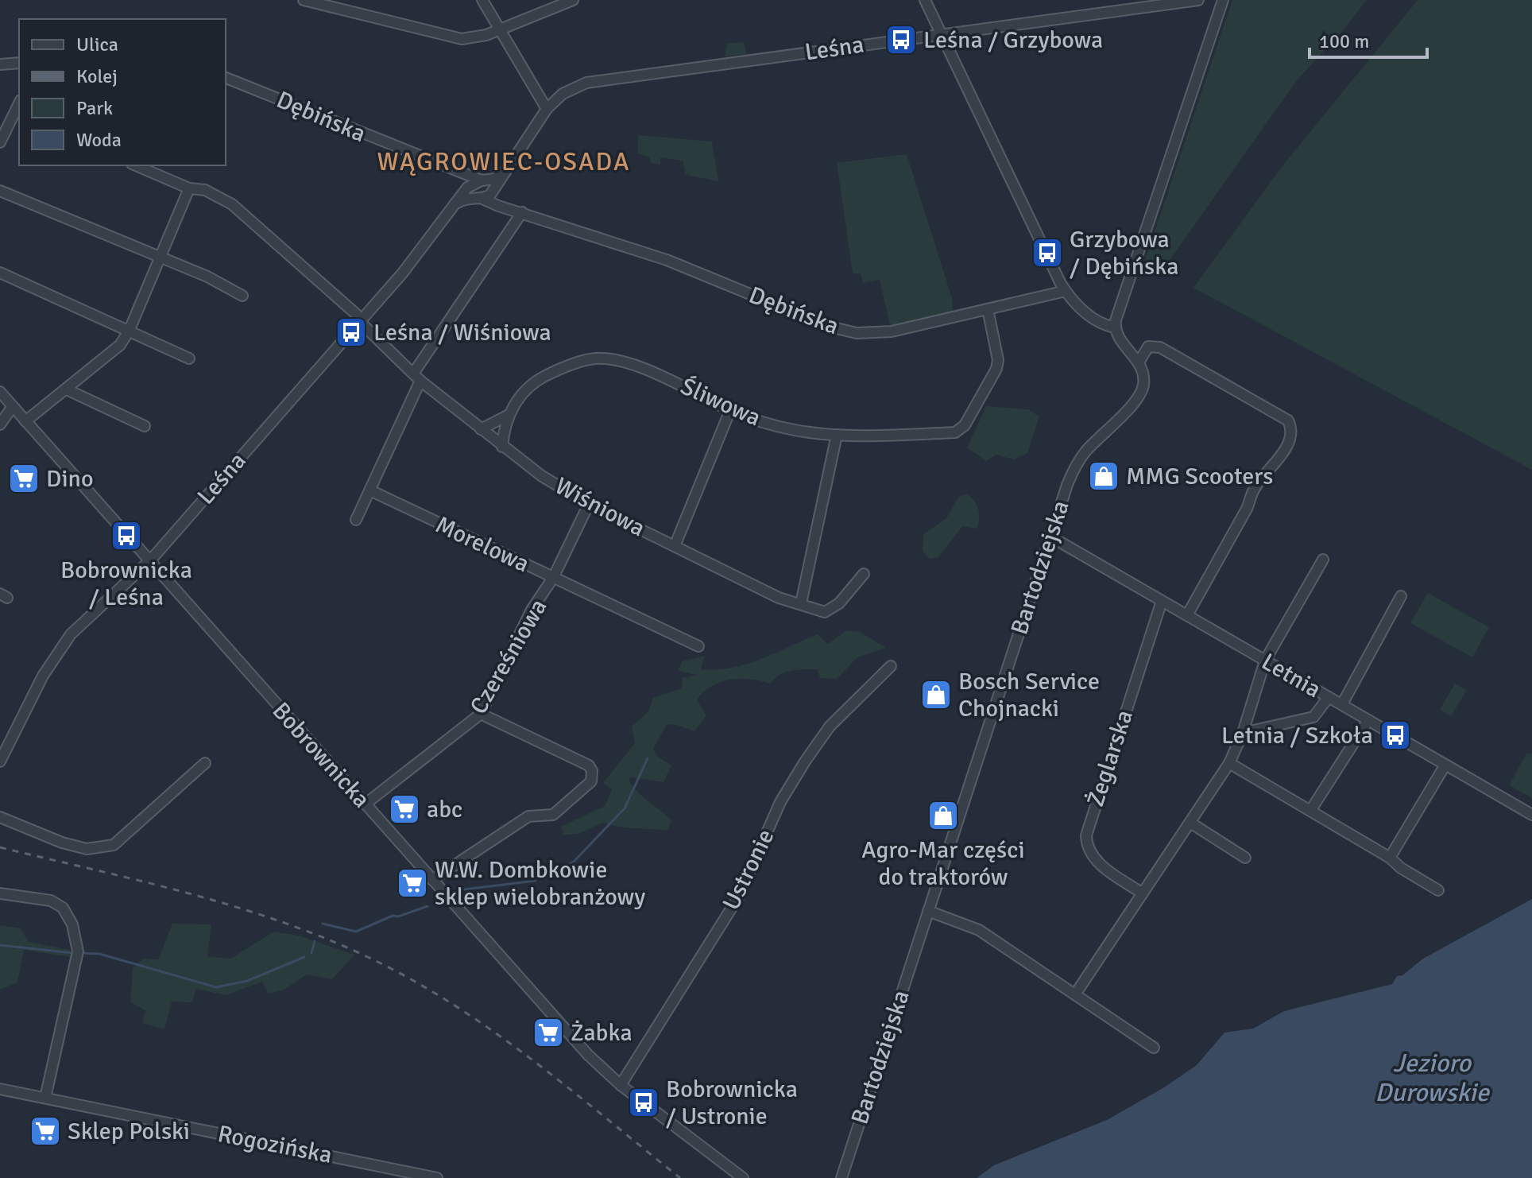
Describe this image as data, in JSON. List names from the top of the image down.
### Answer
{
  "streets": {
    "street": [
      "Leśna",
      "Dębińska",
      "Śliwowa",
      "Wiśniowa",
      "Morelowa",
      "Bartodziejska",
      "Czereśniowa",
      "Letnia",
      "Bobrownicka",
      "Żeglarska",
      "Ustronie",
      "Rogozińska"
    ]
  },
  "crossings": [
    ["Leśna", "Dębińska"],
    ["Leśna", "Wiśniowa"],
    ["Leśna", "Bobrownicka"],
    ["Dębińska", "Śliwowa"],
    ["Śliwowa", "Wiśniowa"],
    ["Wiśniowa", "Czereśniowa"],
    ["Morelowa", "Czereśniowa"],
    ["Bartodziejska", "Letnia"],
    ["Czereśniowa", "Bobrownicka"],
    ["Letnia", "Żeglarska"],
    ["Bobrownicka", "Ustronie"]
  ],
  "districts": ["WĄGROWIEC-OSADA"],
  "water": ["Jezioro Durowskie"],
  "places": {
    "bus stop": [
      "Leśna / Grzybowa",
      "Grzybowa / Dębińska",
      "Leśna / Wiśniowa",
      "Bobrownicka / Leśna",
      "Letnia / Szkoła",
      "Bobrownicka / Ustronie"
    ],
    "shop": ["MMG Scooters", "Bosch Service Chojnacki", "Agro-Mar części do traktorów"],
    "supermarket": [
      "Dino",
      "abc",
      "W.W. Dombkowie sklep wielobranżowy",
      "Żabka",
      "Sklep Polski"
    ]
  },
  "legend": [
    "Ulica",
    "Kolej",
    "Park",
    "Woda"
  ],
  "scale_bar": "100 m"
}
